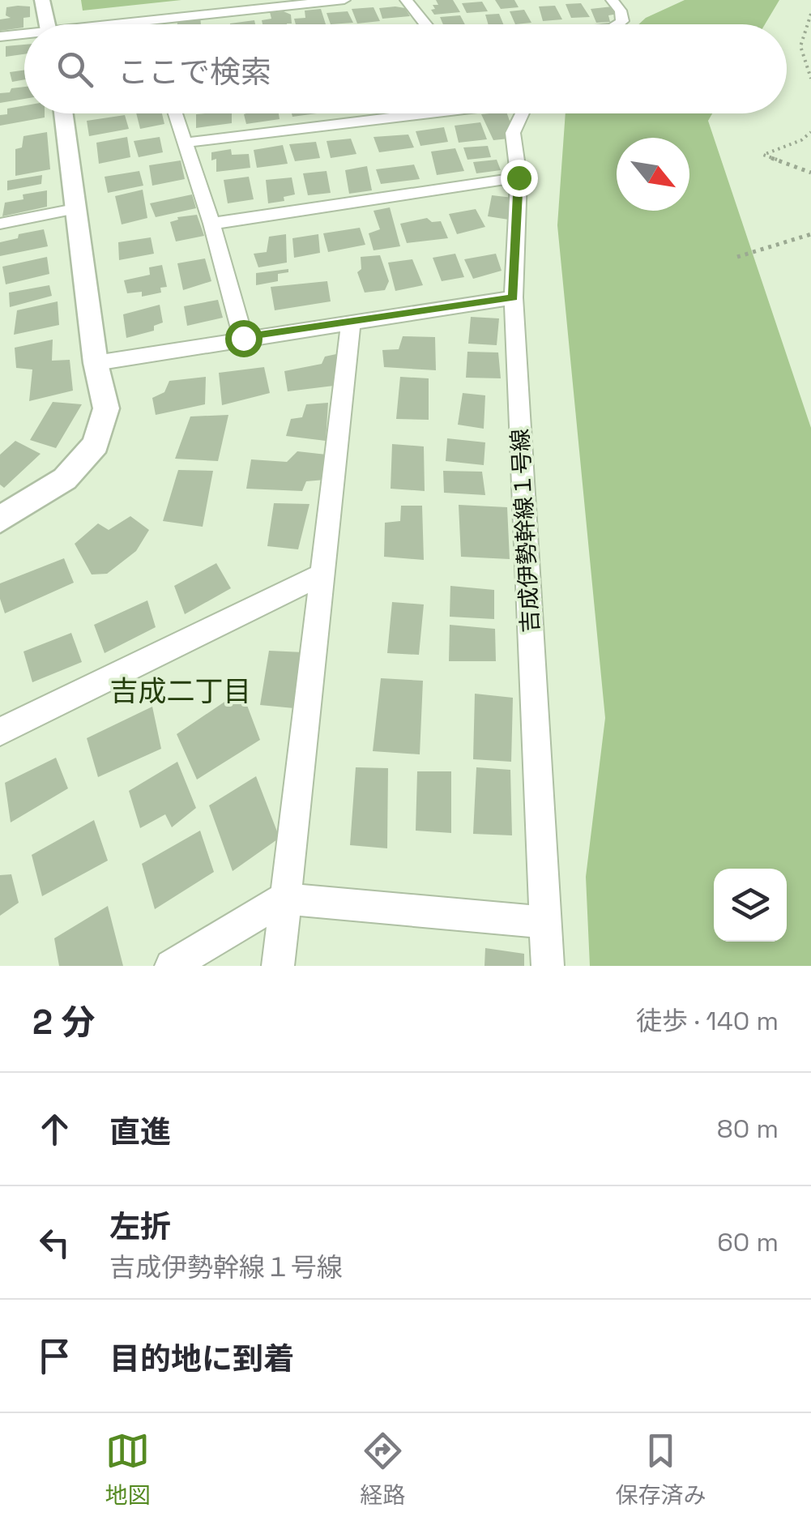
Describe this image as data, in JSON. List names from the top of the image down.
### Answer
{
  "streets": {
    "street": ["吉成伊勢幹線１号線"]
  },
  "districts": ["吉成二丁目"],
  "north": "bottom right",
  "page": {
    "search": "ここで検索",
    "heading": ["2 分", "徒歩 · 140 m"],
    "list": [
      ["直進", "80 m"],
      ["左折", "吉成伊勢幹線１号線", "60 m"],
      "目的地に到着"
    ],
    "nav": ["地図", "経路", "保存済み"]
  }
}
